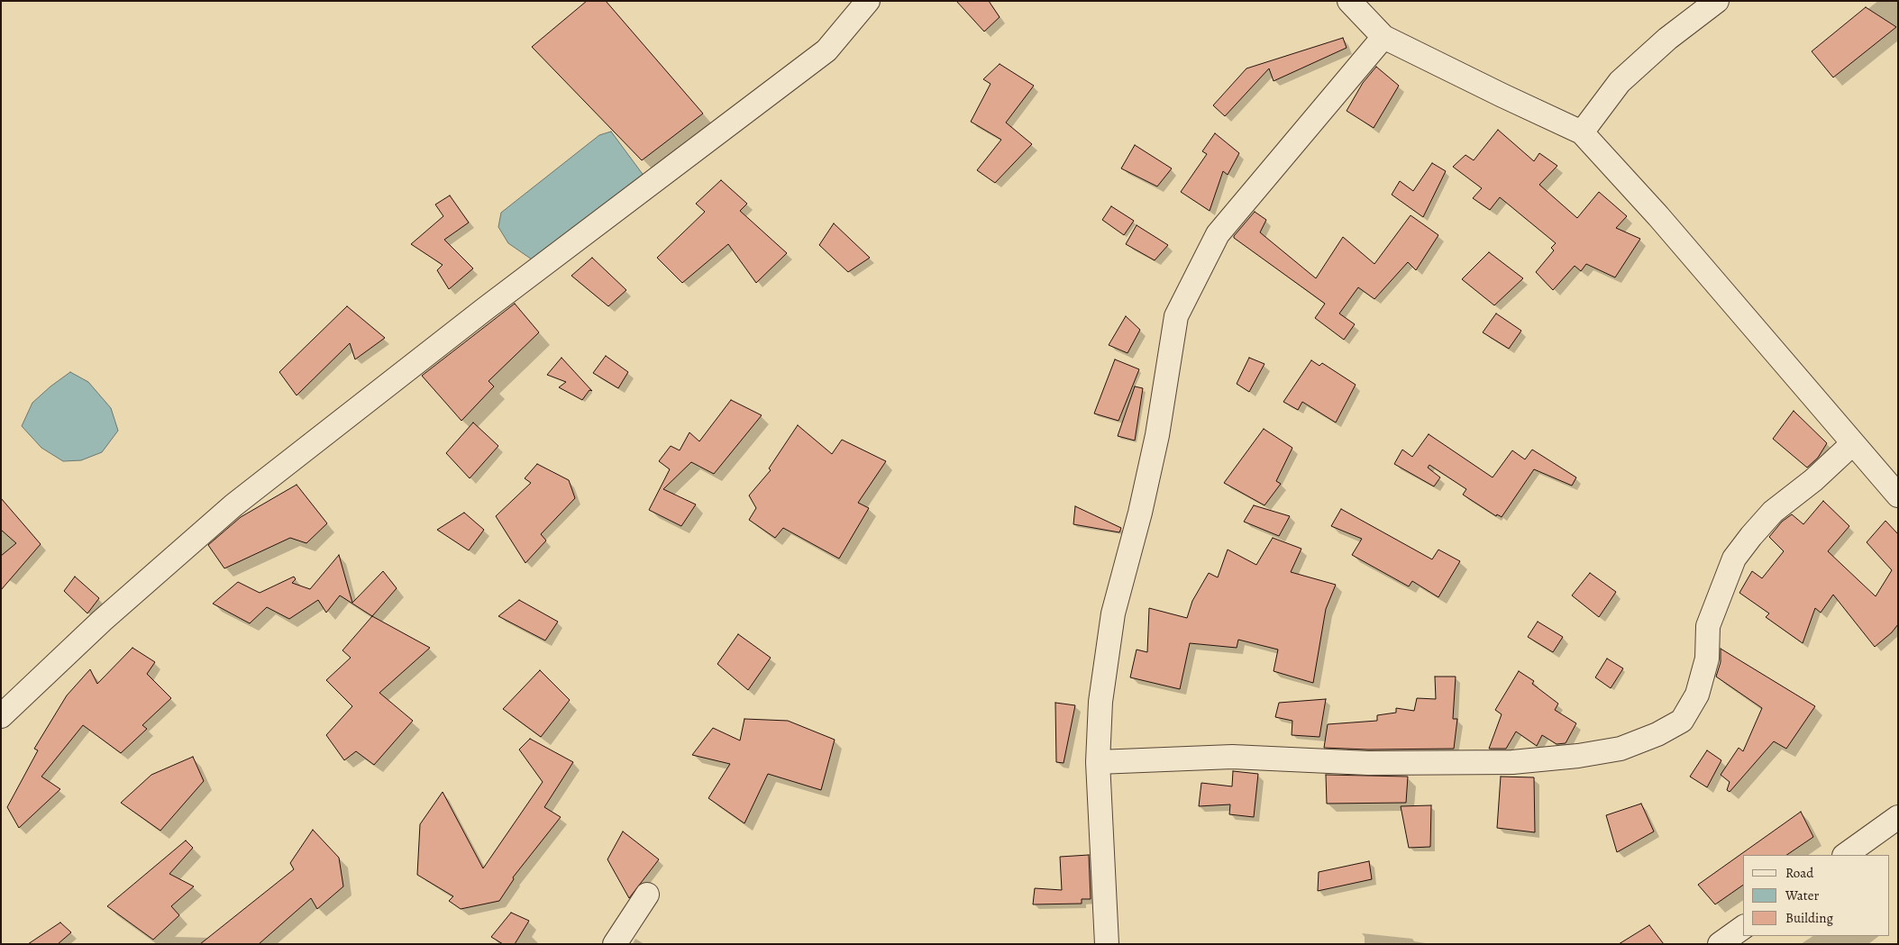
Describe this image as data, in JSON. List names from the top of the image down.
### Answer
{
  "legend": ["Road", "Water", "Building"]
}
